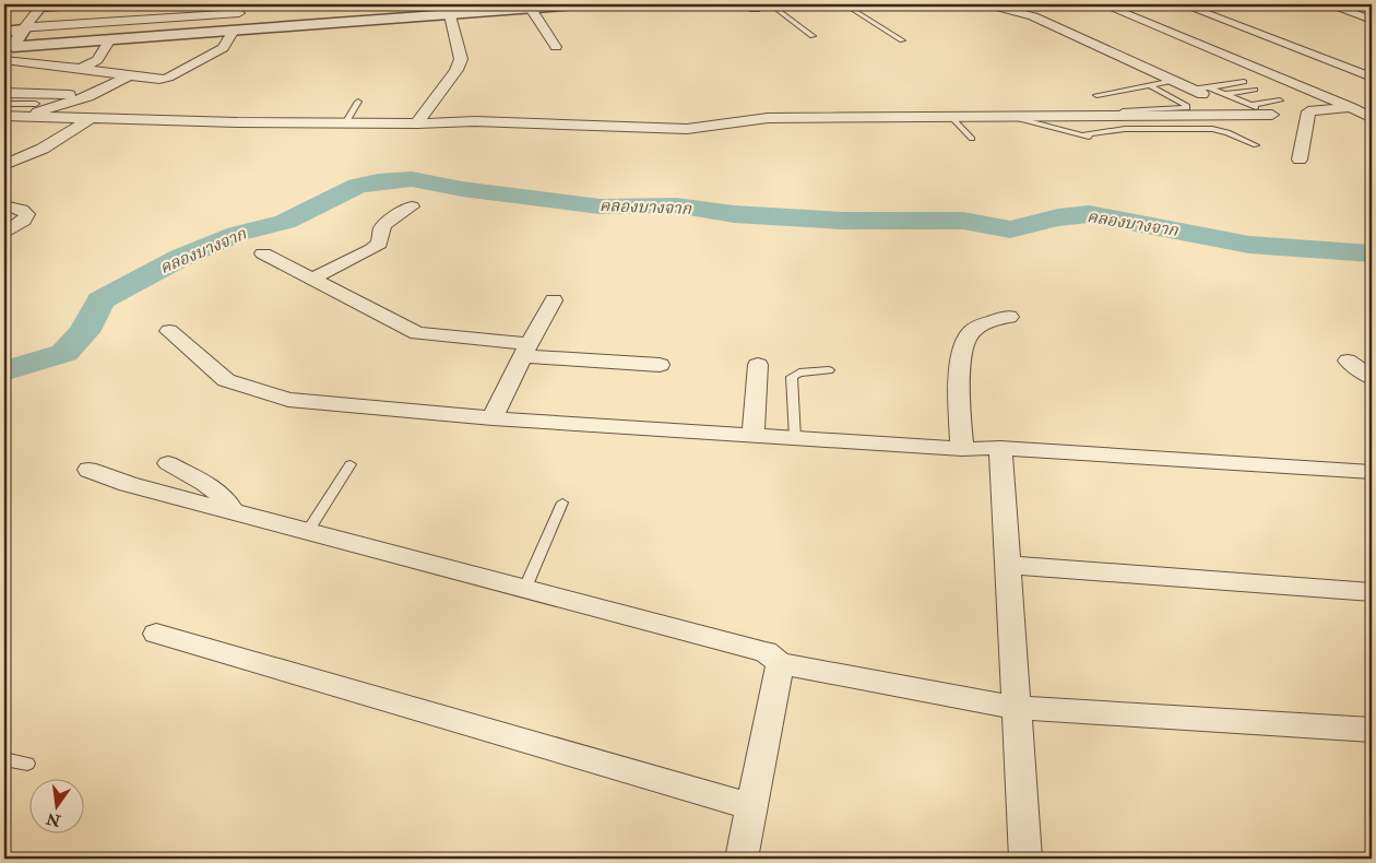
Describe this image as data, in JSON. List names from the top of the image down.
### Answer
{
  "water": ["คลองบางจาก"],
  "north": "bottom"
}
